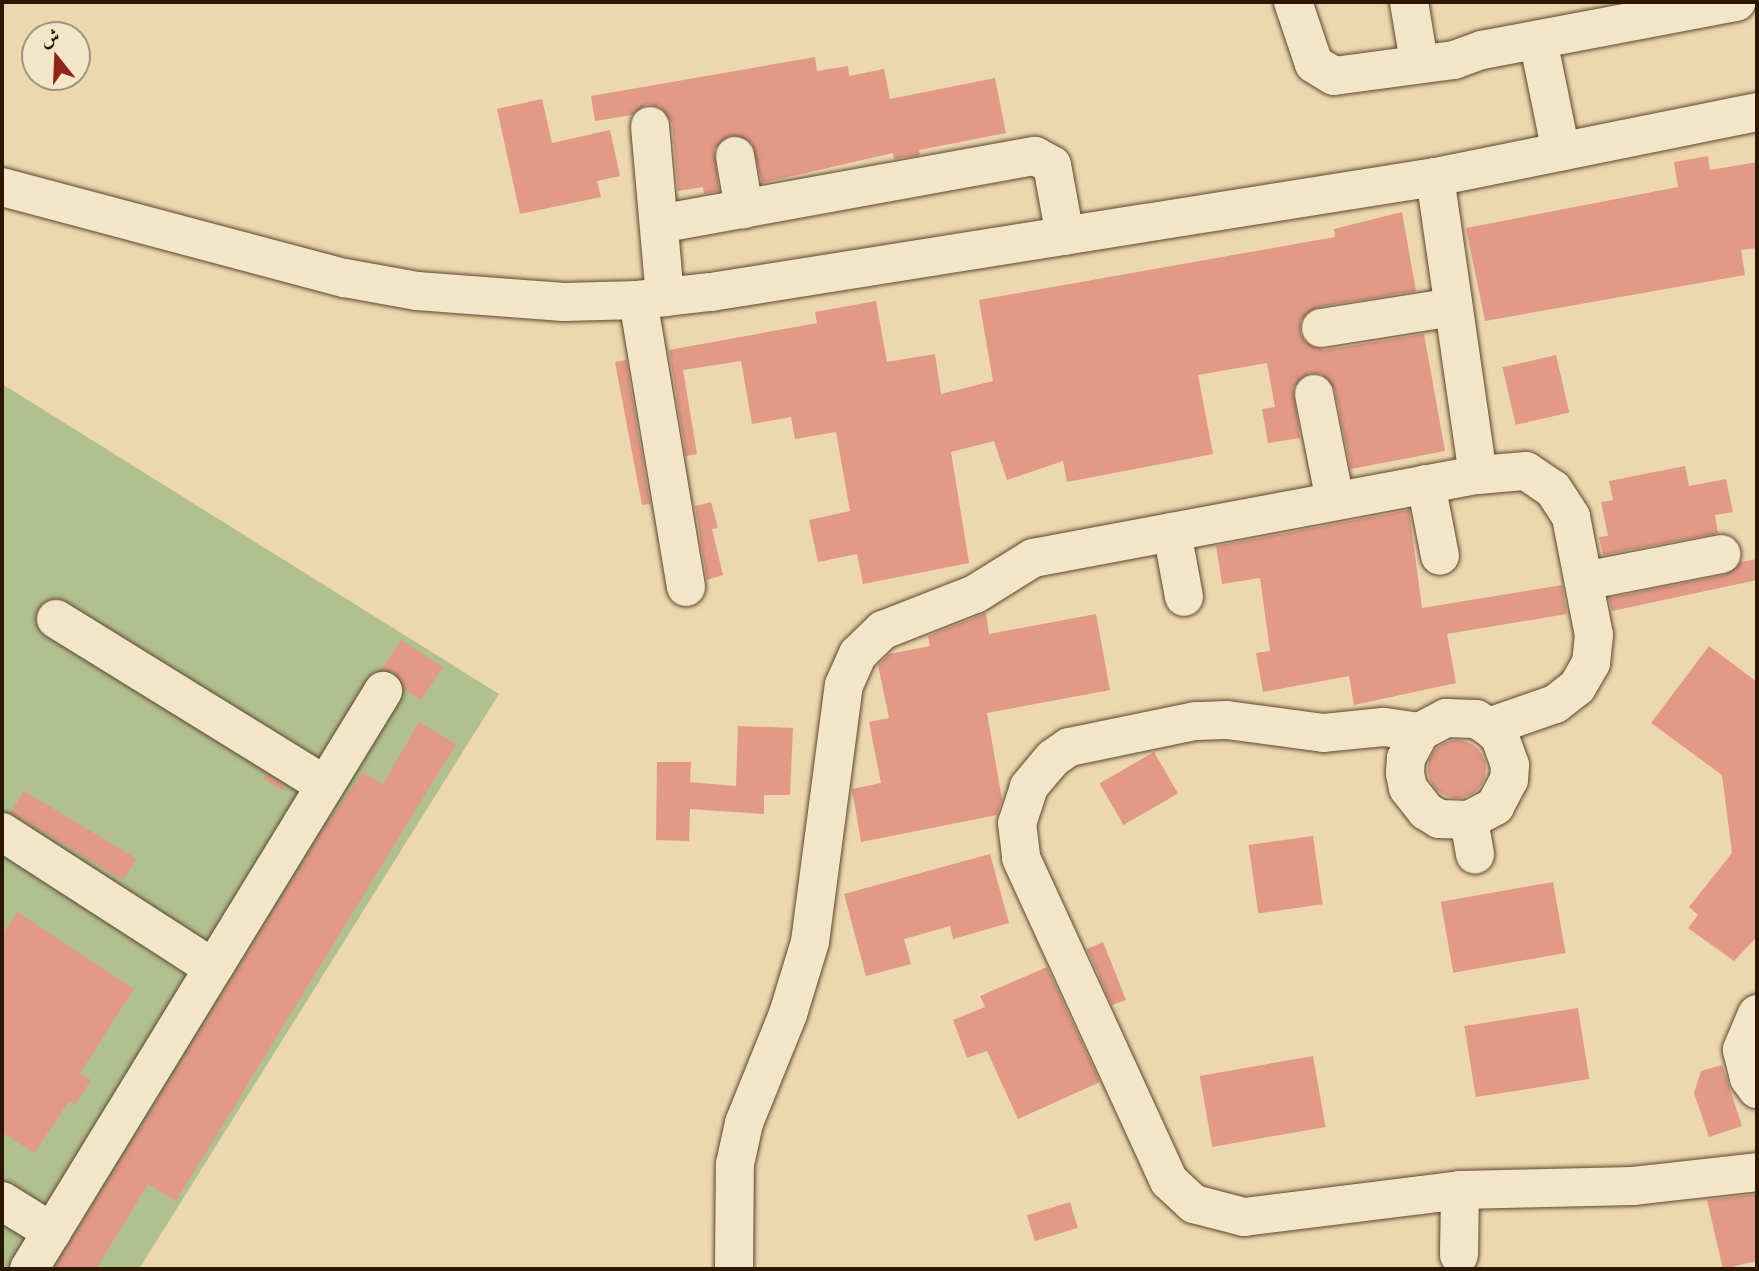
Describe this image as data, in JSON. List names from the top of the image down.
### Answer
{
  "north": "top"
}
